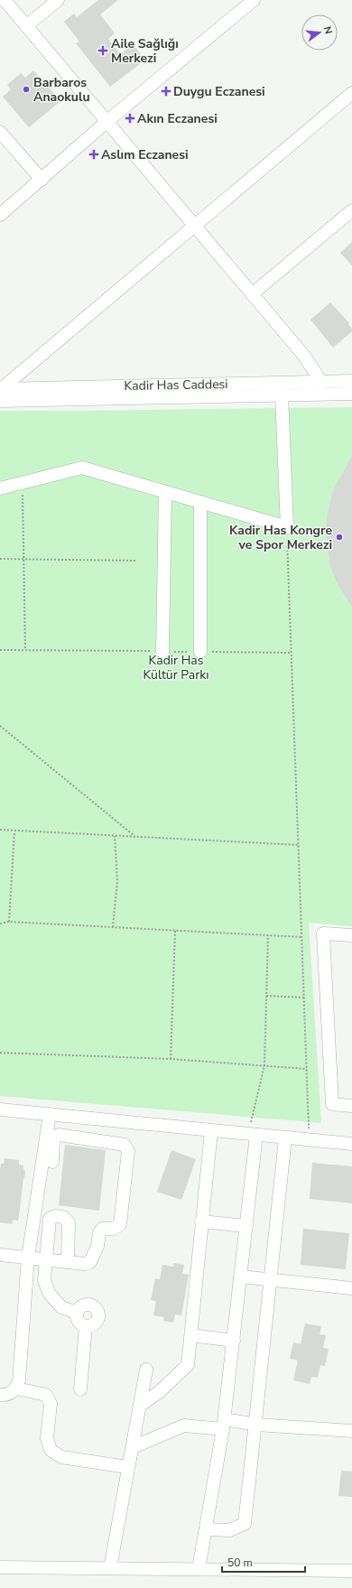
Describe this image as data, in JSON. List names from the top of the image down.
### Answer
{
  "streets": {
    "street": ["Kadir Has Caddesi"]
  },
  "parks": ["Kadir Has Kültür Parkı"],
  "places": {
    "health": [
      "Aile Sağlığı Merkezi",
      "Duygu Eczanesi",
      "Akın Eczanesi",
      "Aslım Eczanesi"
    ],
    "other": ["Barbaros Anaokulu", "Kadir Has Kongre ve Spor Merkezi"]
  },
  "scale_bar": "50 m",
  "north": "right"
}
